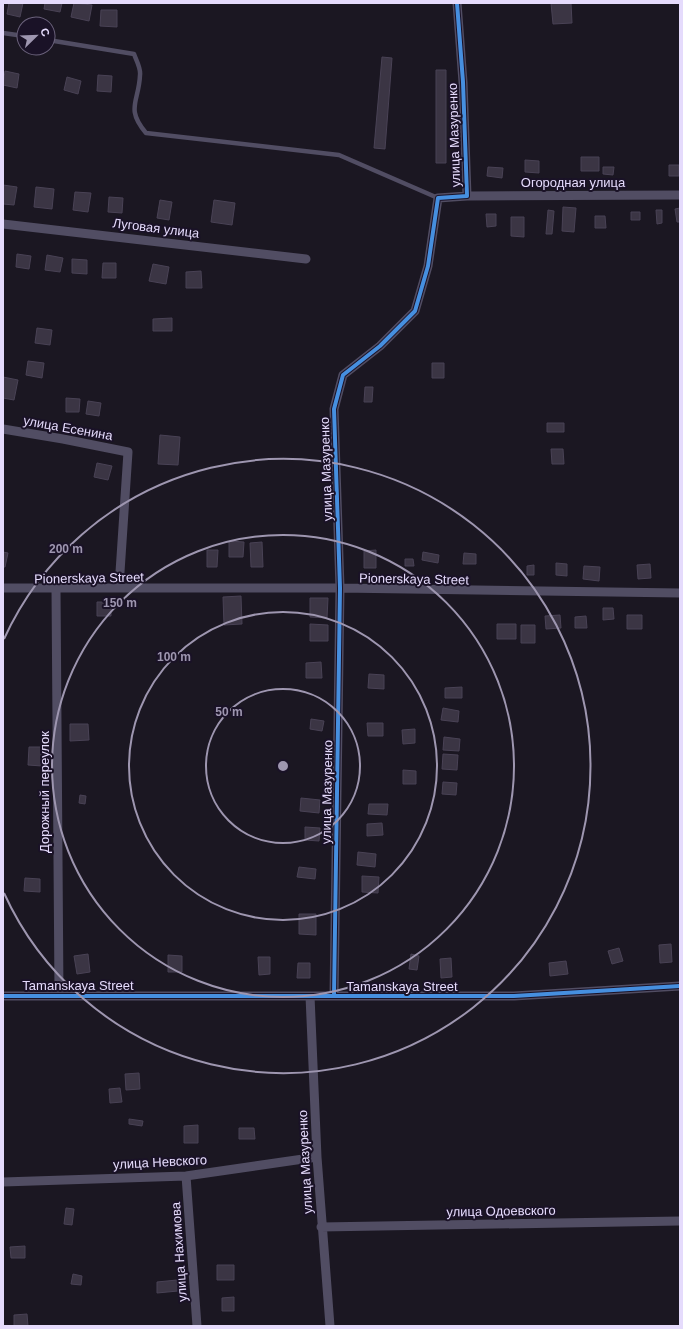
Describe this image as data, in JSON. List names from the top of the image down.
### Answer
{
  "streets": {
    "street": [
      "улица Мазуренко",
      "Огородная улица",
      "Луговая улица",
      "улица Есенина",
      "Pionerskaya Street",
      "Дорожный переулок",
      "Tamanskaya Street",
      "улица Невского",
      "улица Одоевского",
      "улица Нахимова"
    ]
  },
  "crossings": [
    ["улица Мазуренко", "Огородная улица"],
    ["улица Мазуренко", "Pionerskaya Street"],
    ["улица Мазуренко", "Tamanskaya Street"],
    ["улица Мазуренко", "улица Невского"],
    ["улица Мазуренко", "улица Одоевского"],
    ["улица Есенина", "Pionerskaya Street"],
    ["Pionerskaya Street", "Дорожный переулок"],
    ["Дорожный переулок", "Tamanskaya Street"],
    ["улица Невского", "улица Нахимова"]
  ],
  "north": "top right",
  "rings": [
    "200 m",
    "150 m",
    "100 m",
    "50 m"
  ]
}
